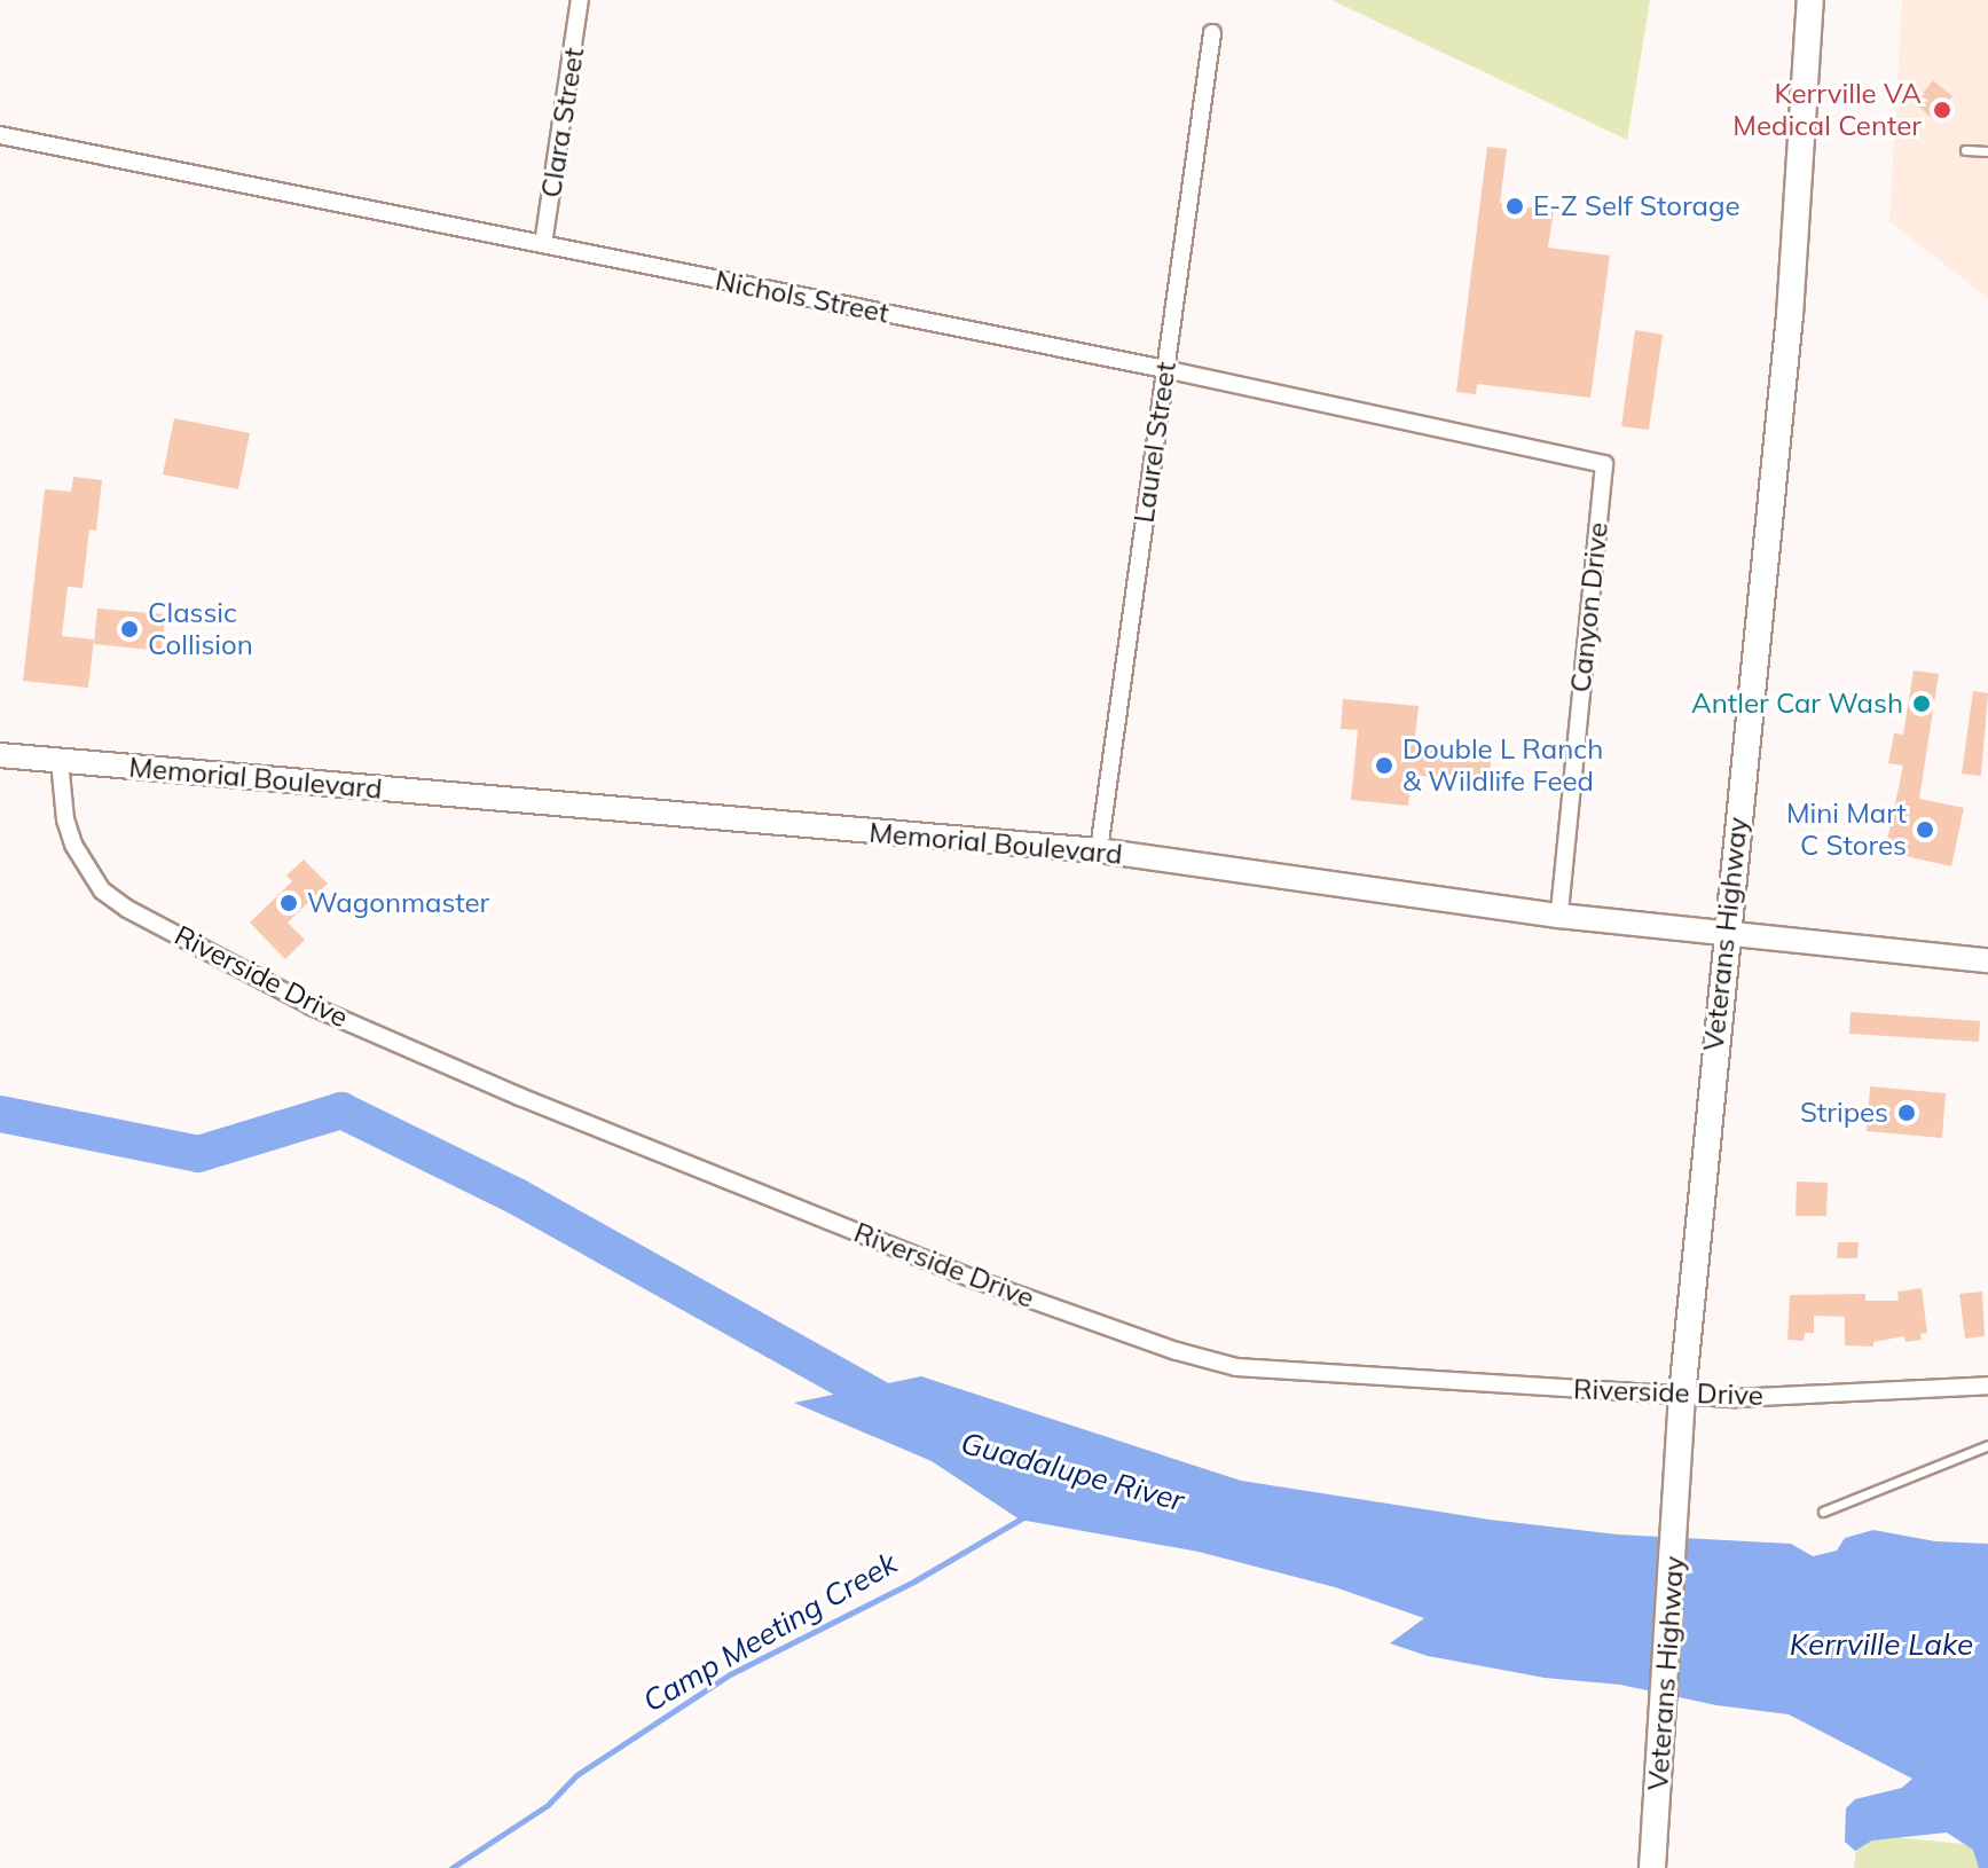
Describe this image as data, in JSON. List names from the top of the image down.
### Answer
{
  "streets": {
    "main road": ["Memorial Boulevard", "Veterans Highway"],
    "street": [
      "Clara Street",
      "Nichols Street",
      "Laurel Street",
      "Canyon Drive",
      "Riverside Drive"
    ]
  },
  "crossings": [
    ["Clara Street", "Nichols Street"],
    ["Nichols Street", "Laurel Street"],
    ["Nichols Street", "Canyon Drive"],
    ["Laurel Street", "Memorial Boulevard"],
    ["Canyon Drive", "Memorial Boulevard"],
    ["Memorial Boulevard", "Veterans Highway"],
    ["Memorial Boulevard", "Riverside Drive"],
    ["Veterans Highway", "Riverside Drive"]
  ],
  "water": ["Guadalupe River", "Camp Meeting Creek", "Kerrville Lake"],
  "places": [
    "Kerrville VA Medical Center",
    "E-Z Self Storage",
    "Classic Collision",
    "Antler Car Wash",
    "Double L Ranch & Wildlife Feed",
    "Mini Mart C Stores",
    "Wagonmaster",
    "Stripes"
  ]
}
